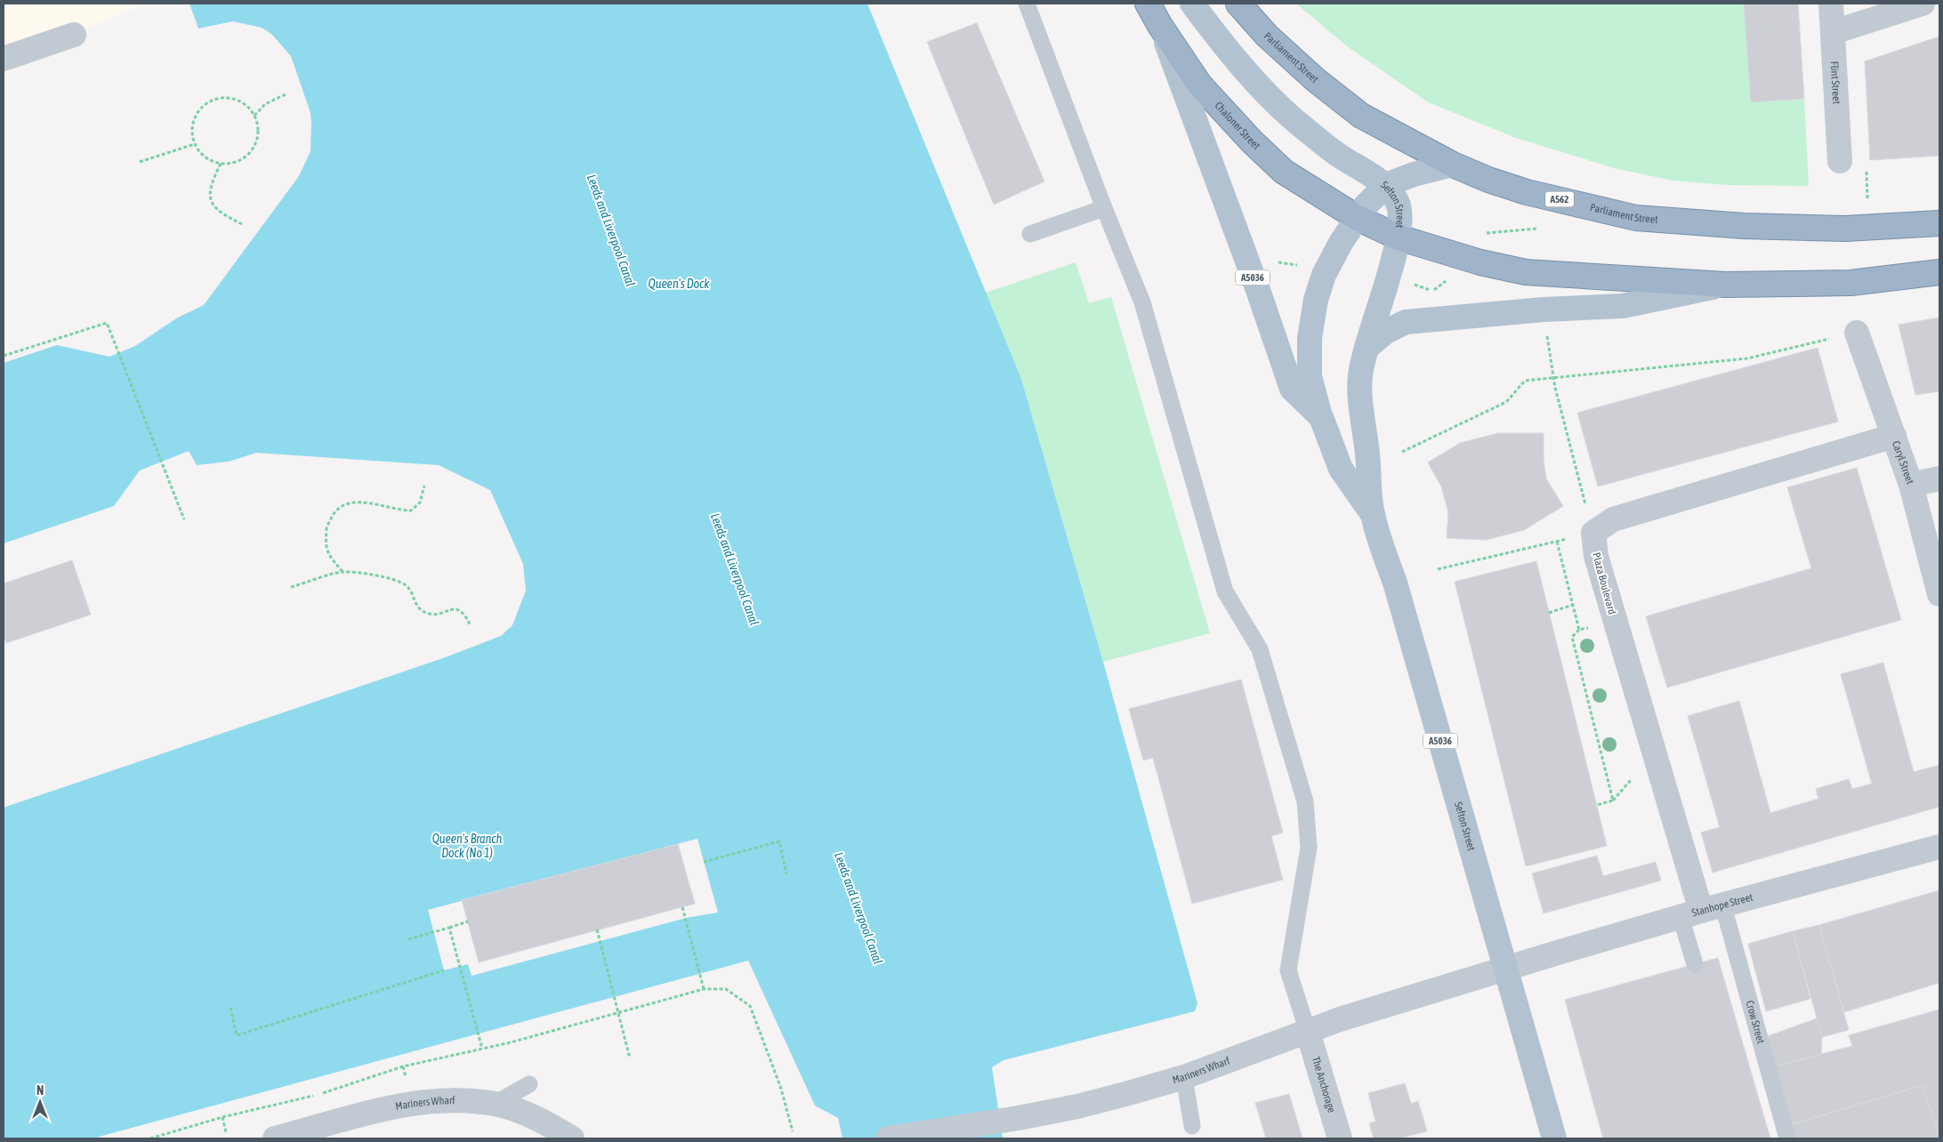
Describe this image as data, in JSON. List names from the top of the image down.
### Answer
{
  "streets": {
    "highway": [
      "Parliament Street",
      "Chaloner Street",
      "A562",
      "A5036"
    ],
    "main road": ["Sefton Street"],
    "street": [
      "Flint Street",
      "Caryl Street",
      "Plaza Boulevard",
      "Stanhope Street",
      "Mariners Wharf",
      "The Anchorage"
    ],
    "lane": ["Crow Street"]
  },
  "crossings": [
    ["Parliament Street", "A5036"],
    ["Chaloner Street", "Sefton Street"],
    ["Chaloner Street", "A5036"],
    ["Sefton Street", "A5036"],
    ["Sefton Street", "Stanhope Street"],
    ["Sefton Street", "Mariners Wharf"],
    ["Plaza Boulevard", "Stanhope Street"],
    ["Plaza Boulevard", "Crow Street"],
    ["Stanhope Street", "Crow Street"],
    ["Stanhope Street", "Mariners Wharf"],
    ["Mariners Wharf", "The Anchorage"]
  ],
  "water": ["Leeds and Liverpool Canal", "Queen's Dock", "Queen's Branch Dock (No 1)"],
  "north": "top"
}
